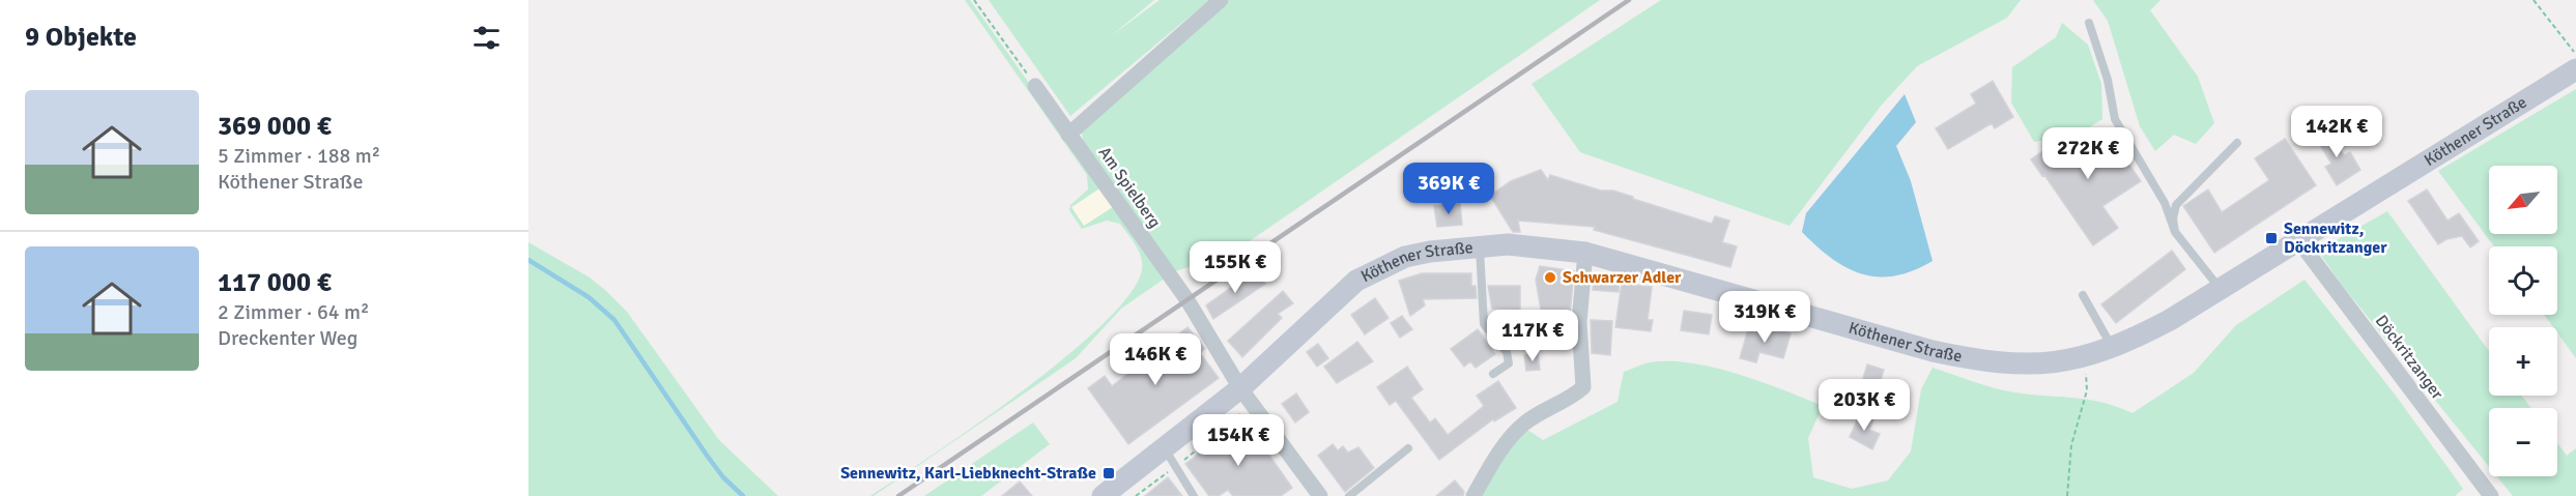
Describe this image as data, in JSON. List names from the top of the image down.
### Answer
{
  "streets": {
    "main road": ["Köthener Straße"],
    "street": ["Am Spielberg", "Döckritzanger"]
  },
  "crossings": [
    ["Köthener Straße", "Am Spielberg"],
    ["Köthener Straße", "Döckritzanger"]
  ],
  "places": {
    "transit": ["Sennewitz, Döckritzanger", "Sennewitz, Karl-Liebknecht-Straße"],
    "other": ["Schwarzer Adler"]
  },
  "north": "bottom left",
  "page": {
    "heading": "9 Objekte",
    "list": [
      {
        "name": "369 000 €",
        "note": "5 Zimmer · 188 m² · Köthener Straße"
      },
      {
        "name": "117 000 €",
        "note": "2 Zimmer · 64 m² · Dreckenter Weg"
      }
    ],
    "price": [
      "142K €",
      "272K €",
      "369K €",
      "155K €",
      "319K €",
      "117K €",
      "146K €",
      "203K €",
      "154K €"
    ],
    "map_buttons": ["+", "−"]
  }
}
